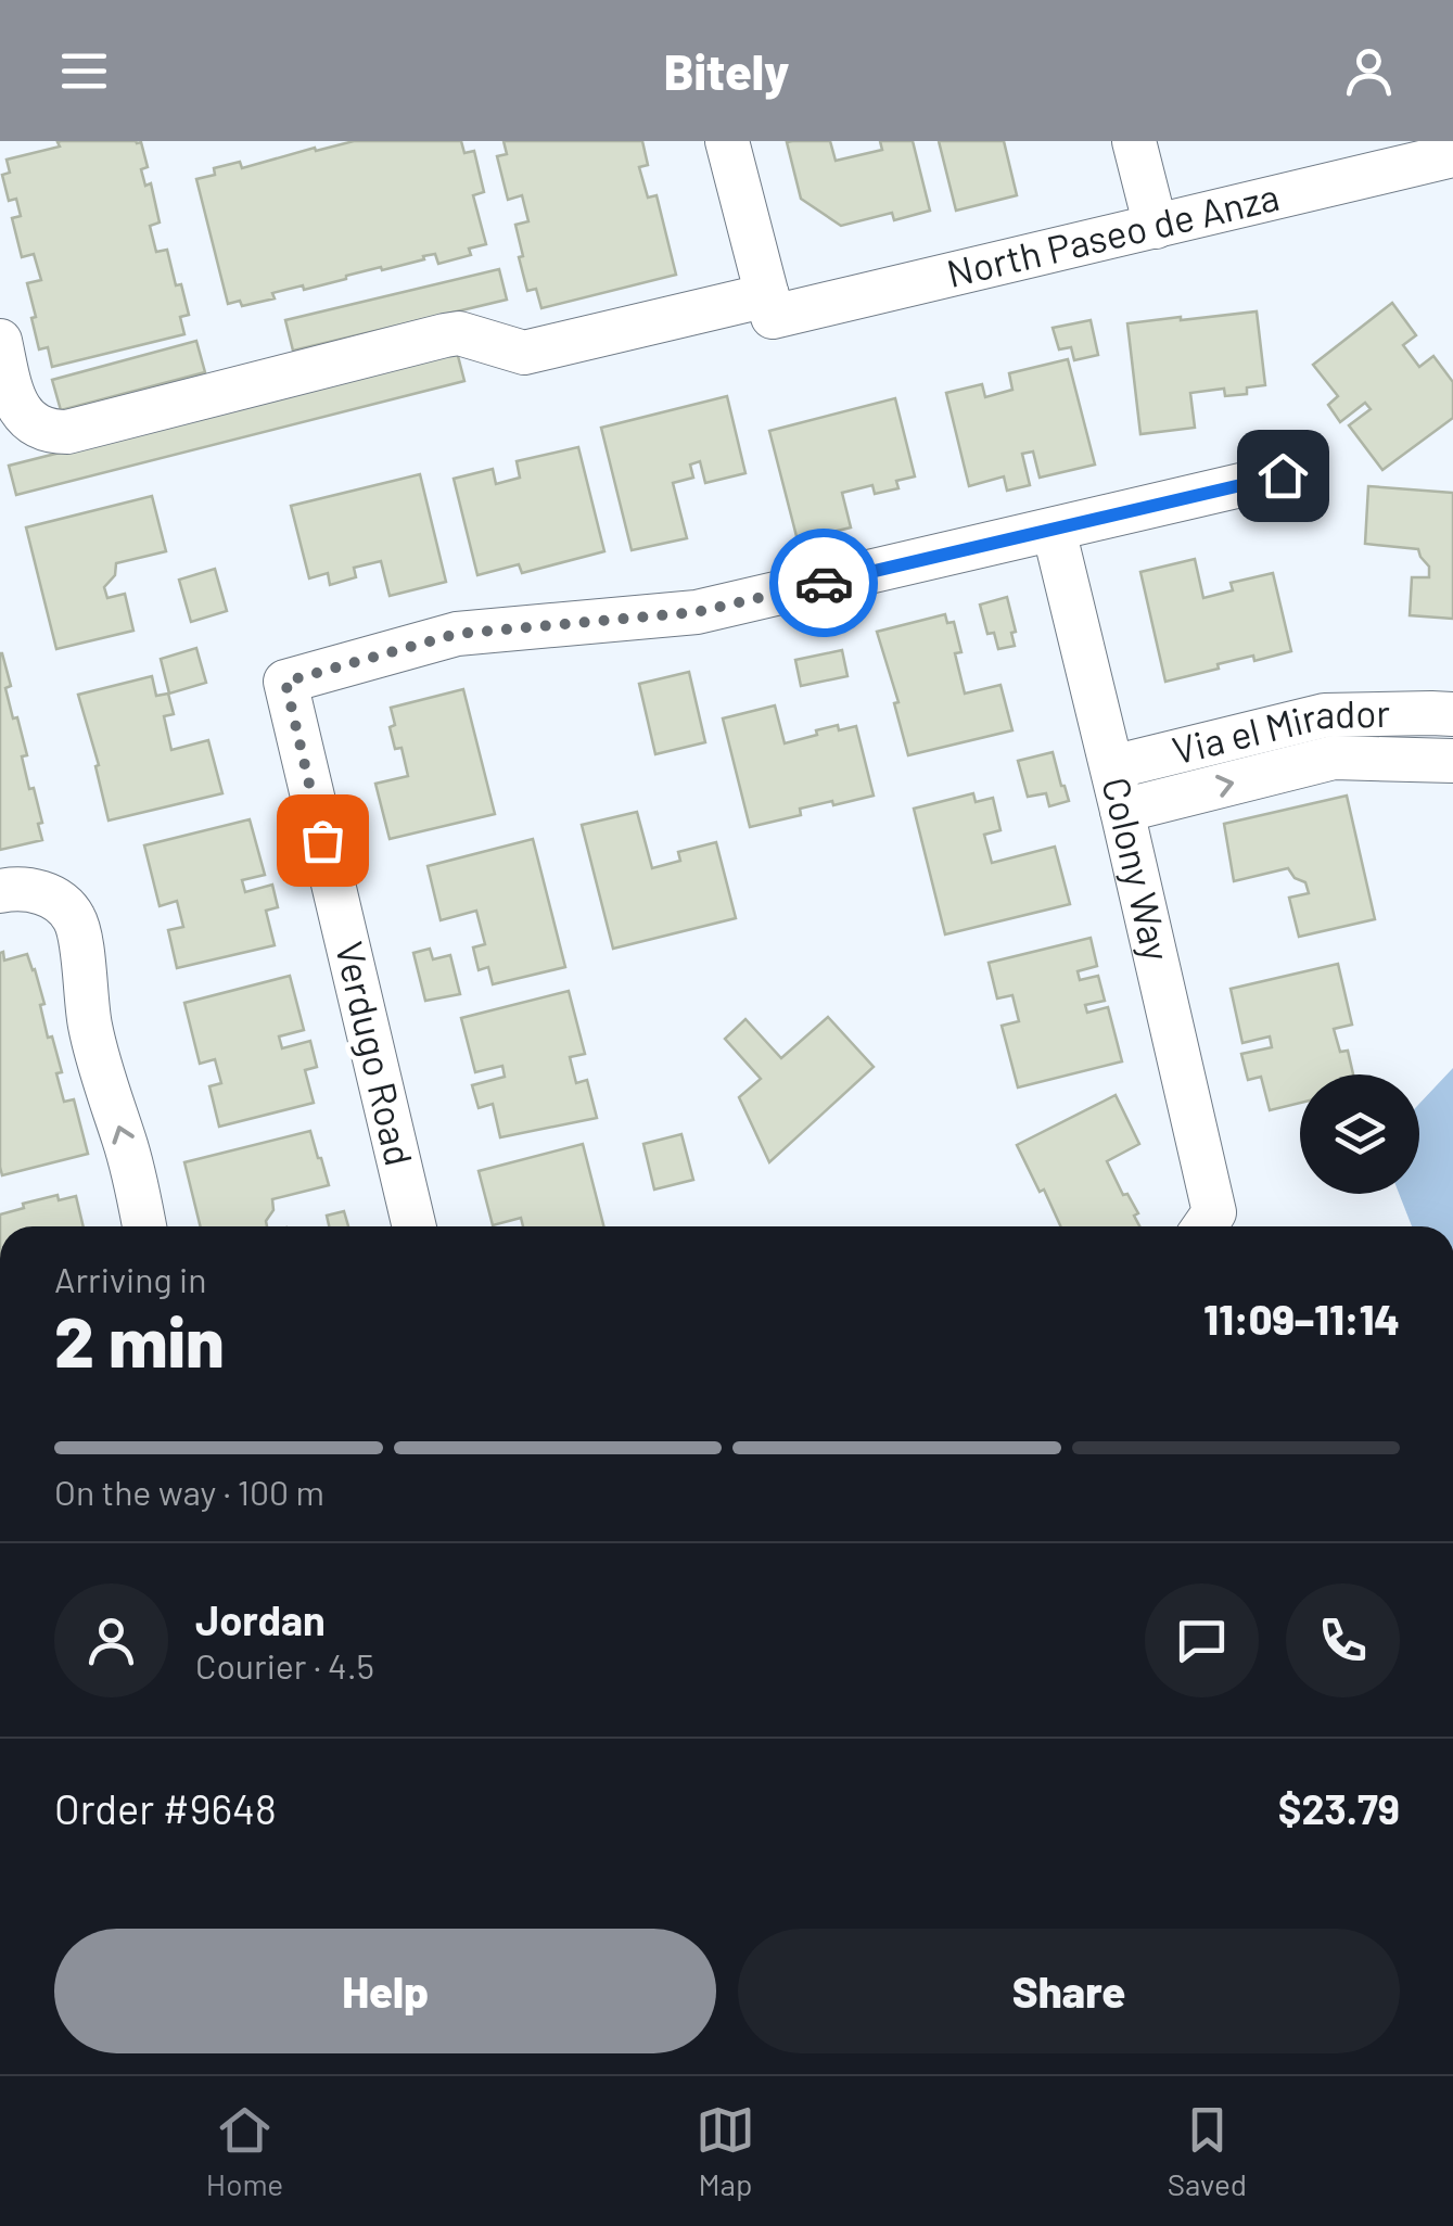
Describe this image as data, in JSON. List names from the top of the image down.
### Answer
{
  "streets": {
    "street": [
      "North Paseo de Anza",
      "Via el Mirador",
      "Colony Way",
      "Verdugo Road"
    ]
  },
  "crossings": [
    ["Via el Mirador", "Colony Way"],
    ["Colony Way", "Verdugo Road"]
  ],
  "page": {
    "header": "Bitely",
    "heading": ["2 min", "Arriving in", "11:09–11:14"],
    "panel": [
      "Jordan",
      "Courier · 4.5",
      "Order #9648",
      "$23.79"
    ],
    "bar": "On the way · 100 m",
    "buttons": ["Help", "Share"],
    "tabs": ["Home", "Map", "Saved"]
  }
}
